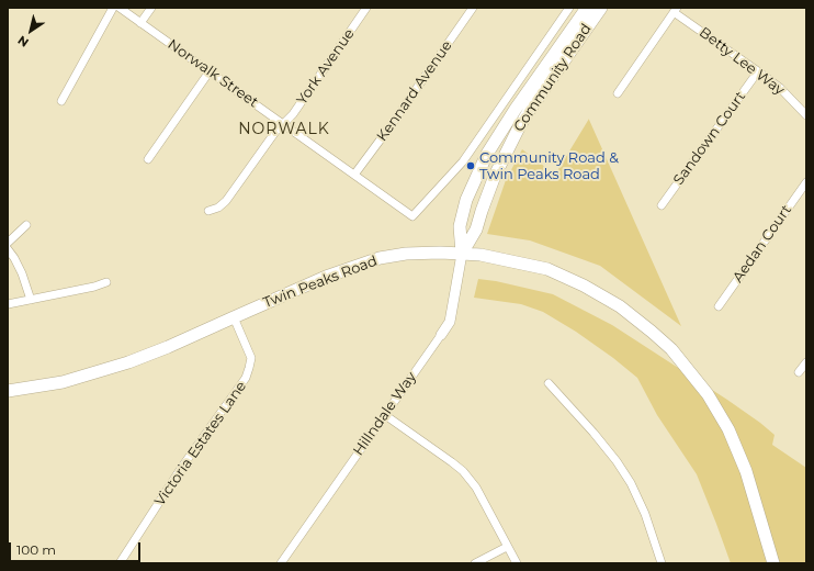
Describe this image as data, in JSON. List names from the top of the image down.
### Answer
{
  "streets": {
    "main road": ["Community Road", "Twin Peaks Road"],
    "street": [
      "Betty Lee Way",
      "York Avenue",
      "Norwalk Street",
      "Kennard Avenue",
      "Sandown Court",
      "Aedan Court",
      "Hillndale Way",
      "Victoria Estates Lane"
    ]
  },
  "crossings": [
    ["Betty Lee Way", "Sandown Court"],
    ["York Avenue", "Norwalk Street"],
    ["Norwalk Street", "Kennard Avenue"],
    ["Community Road", "Twin Peaks Road"],
    ["Community Road", "Hillndale Way"],
    ["Twin Peaks Road", "Hillndale Way"],
    ["Twin Peaks Road", "Victoria Estates Lane"]
  ],
  "districts": ["NORWALK"],
  "places": ["Community Road & Twin Peaks Road"],
  "scale_bar": "100 m",
  "north": "bottom left"
}
